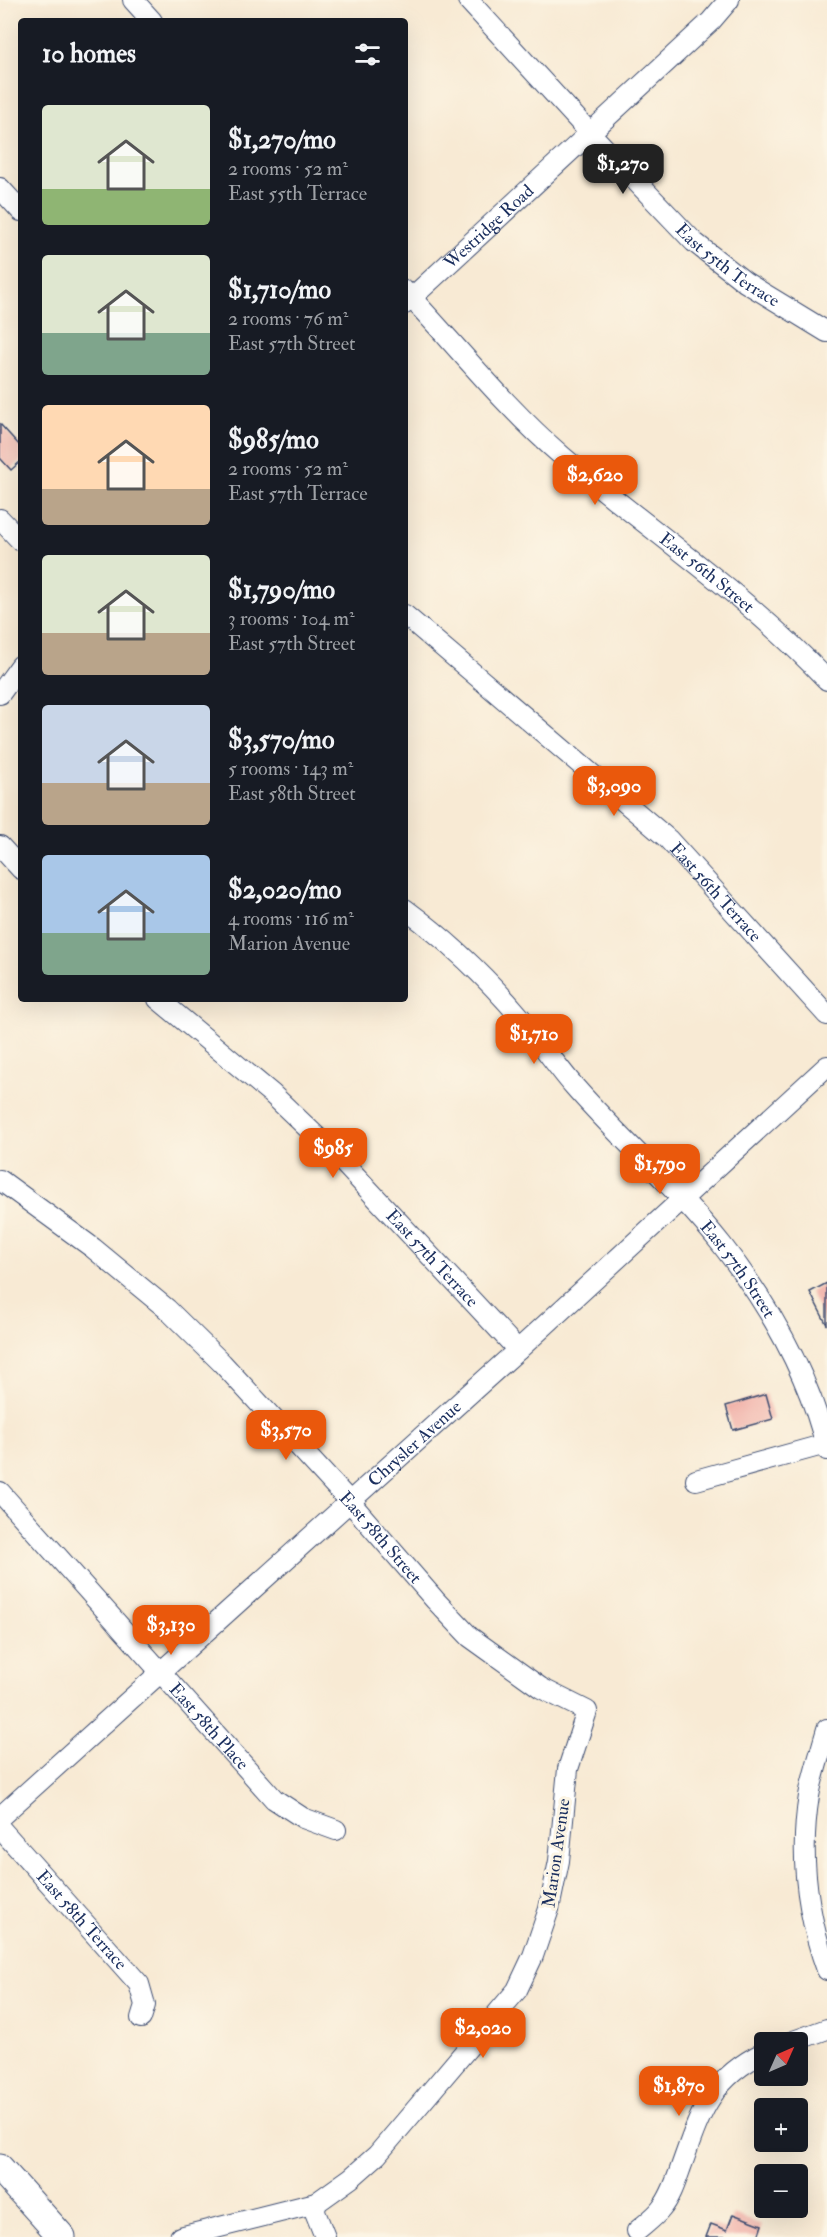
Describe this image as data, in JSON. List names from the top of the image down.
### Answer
{
  "streets": {
    "street": [
      "Westridge Road",
      "East 55th Terrace",
      "East 56th Street",
      "East 56th Terrace",
      "East 57th Terrace",
      "East 57th Street",
      "Chrysler Avenue",
      "East 58th Street",
      "East 58th Place",
      "Marion Avenue",
      "East 58th Terrace"
    ]
  },
  "crossings": [
    ["Westridge Road", "East 55th Terrace"],
    ["East 57th Terrace", "Chrysler Avenue"],
    ["East 57th Street", "Chrysler Avenue"],
    ["Chrysler Avenue", "East 58th Street"],
    ["Chrysler Avenue", "East 58th Place"],
    ["East 58th Street", "Marion Avenue"]
  ],
  "north": "top right",
  "page": {
    "heading": "10 homes",
    "list": [
      {
        "name": "$1,270/mo",
        "note": "2 rooms · 52 m² · East 55th Terrace"
      },
      {
        "name": "$1,710/mo",
        "note": "2 rooms · 76 m² · East 57th Street"
      },
      {
        "name": "$985/mo",
        "note": "2 rooms · 52 m² · East 57th Terrace"
      },
      {
        "name": "$1,790/mo",
        "note": "3 rooms · 104 m² · East 57th Street"
      },
      {
        "name": "$3,570/mo",
        "note": "5 rooms · 143 m² · East 58th Street"
      },
      {
        "name": "$2,020/mo",
        "note": "4 rooms · 116 m² · Marion Avenue"
      }
    ],
    "price": [
      "$1,270",
      "$2,620",
      "$3,090",
      "$1,710",
      "$985",
      "$1,790",
      "$3,570",
      "$3,130",
      "$2,020",
      "$1,870"
    ],
    "map_buttons": ["+", "−"]
  }
}
